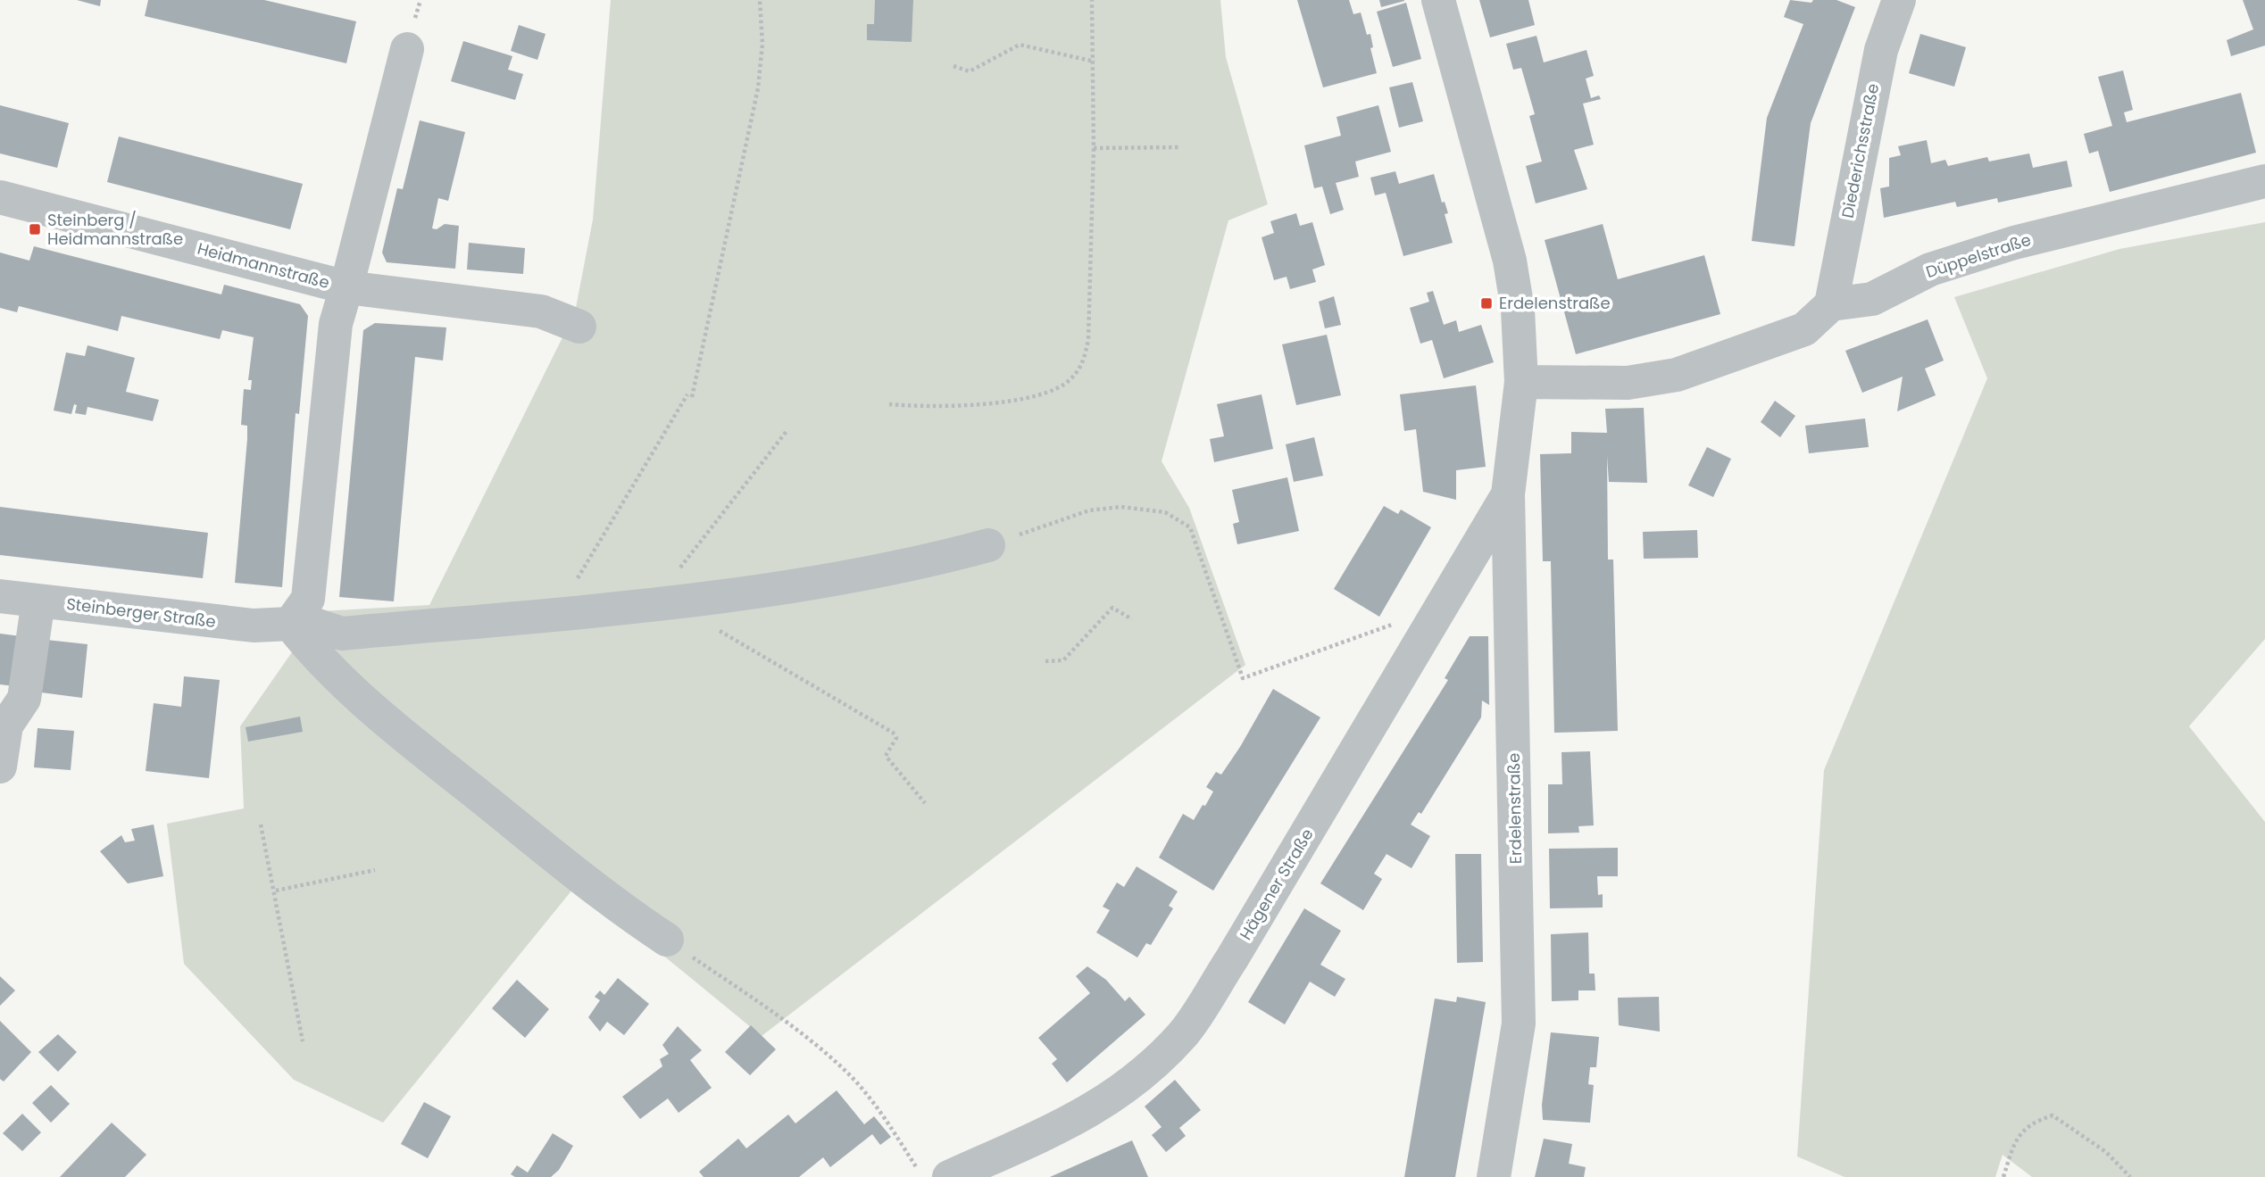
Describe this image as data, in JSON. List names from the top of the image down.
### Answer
{
  "streets": {
    "street": [
      "Diederichsstraße",
      "Düppelstraße",
      "Heidmannstraße",
      "Steinberger Straße",
      "Erdelenstraße",
      "Hägener Straße"
    ]
  },
  "crossings": [
    ["Diederichsstraße", "Düppelstraße"],
    ["Heidmannstraße", "Steinberger Straße"],
    ["Erdelenstraße", "Hägener Straße"]
  ],
  "places": {
    "transit": ["Steinberg / Heidmannstraße", "Erdelenstraße"]
  }
}
